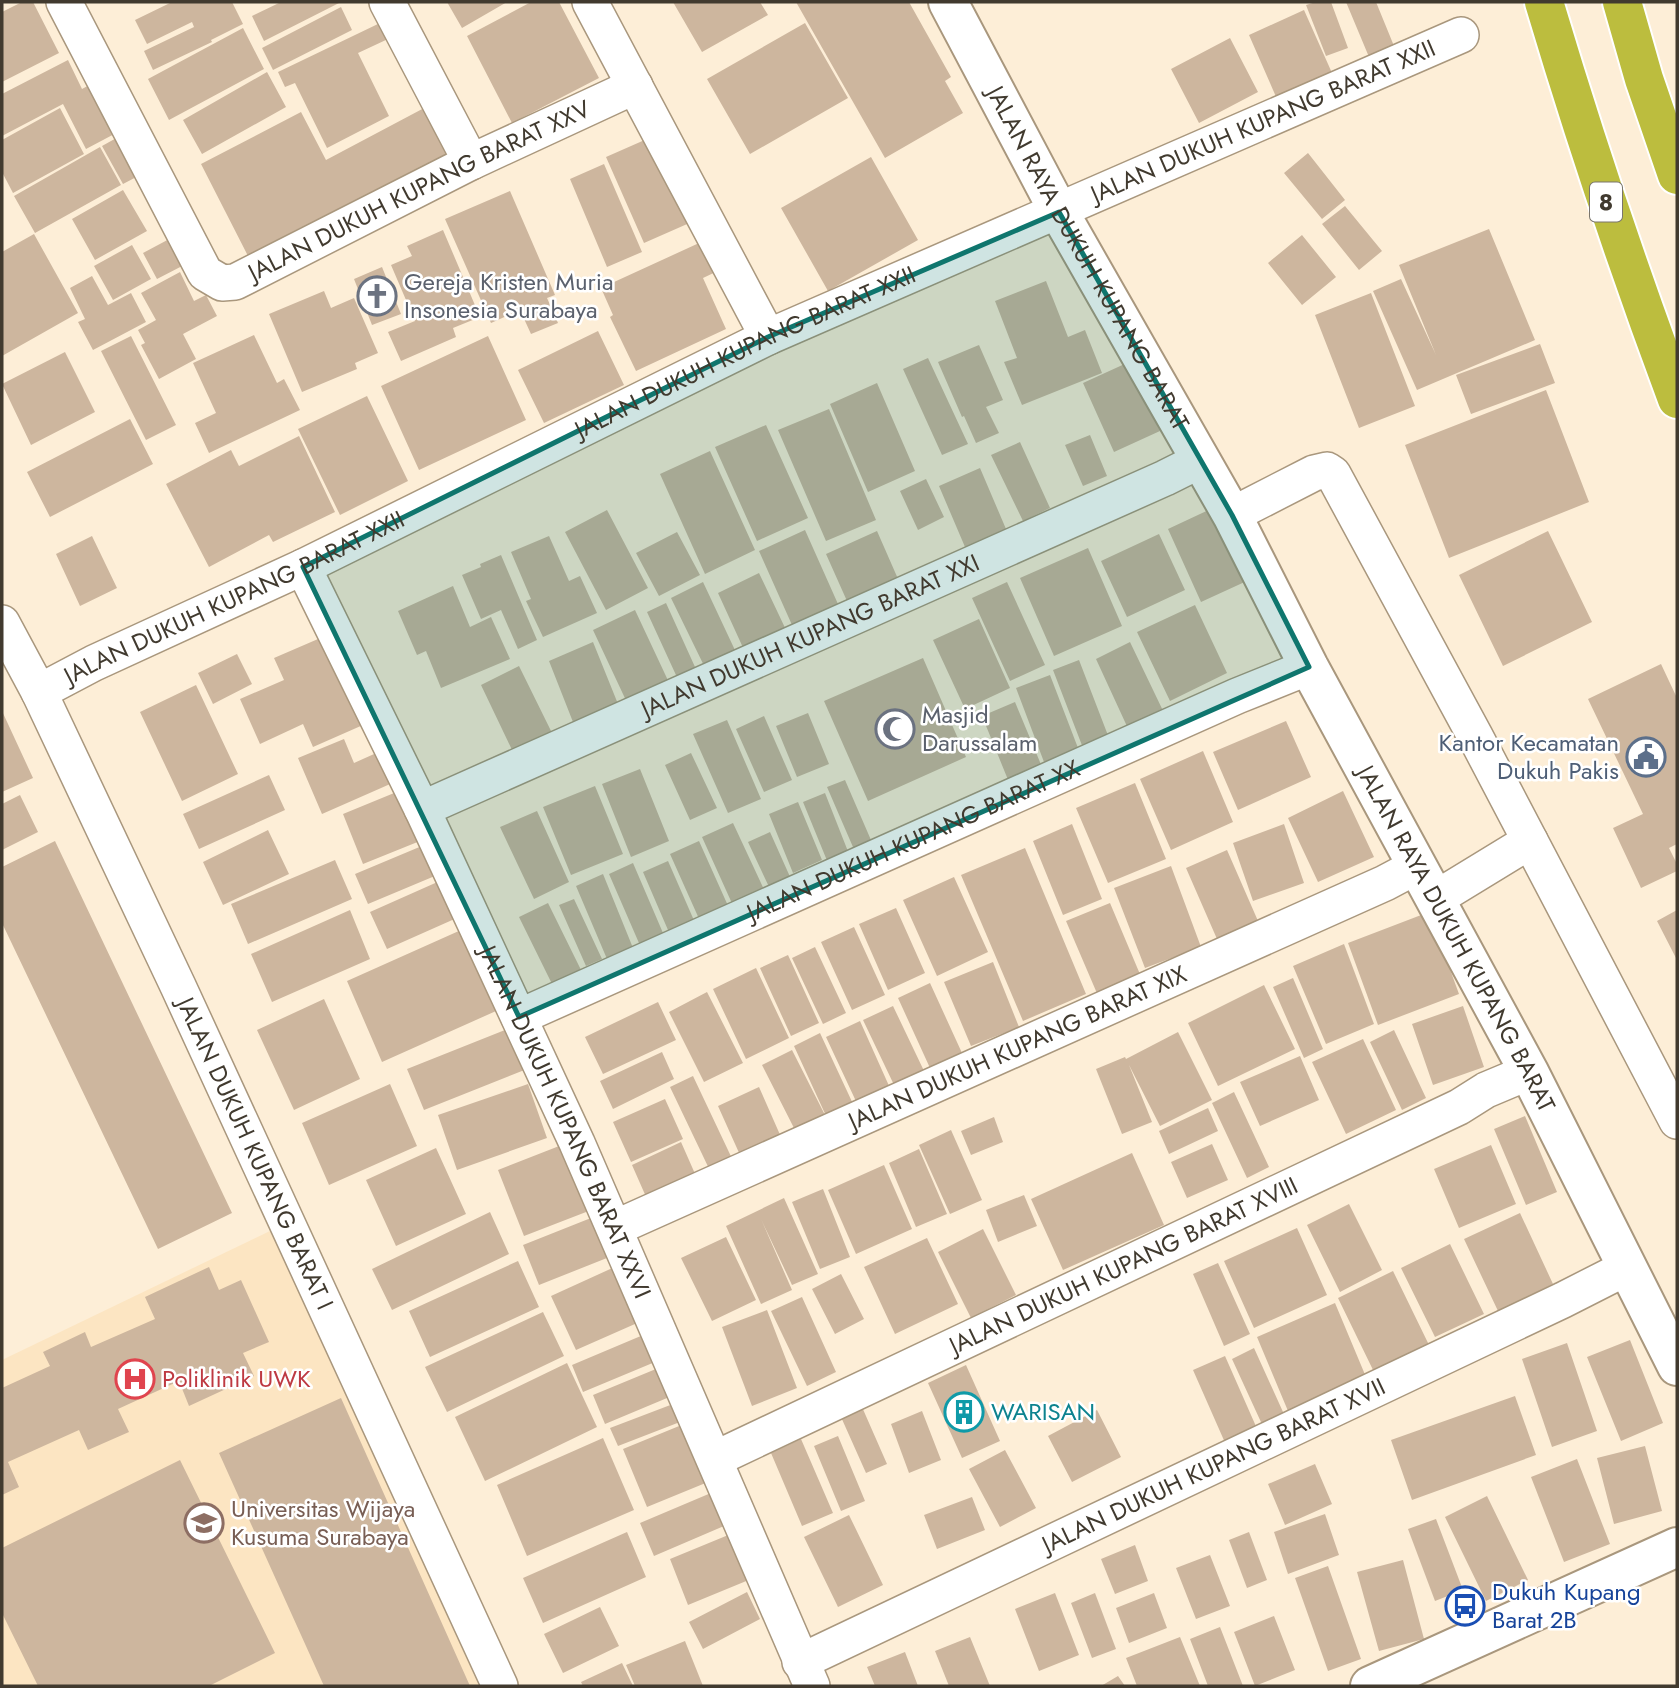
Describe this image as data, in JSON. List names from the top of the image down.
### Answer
{
  "streets": {
    "highway": ["8"],
    "street": [
      "JALAN DUKUH KUPANG BARAT XXII",
      "JALAN DUKUH KUPANG BARAT XXV",
      "JALAN RAYA DUKUH KUPANG BARAT",
      "JALAN DUKUH KUPANG BARAT XXI",
      "JALAN DUKUH KUPANG BARAT XX",
      "JALAN DUKUH KUPANG BARAT XIX",
      "JALAN DUKUH KUPANG BARAT XXVI",
      "JALAN DUKUH KUPANG BARAT I",
      "JALAN DUKUH KUPANG BARAT XVIII",
      "JALAN DUKUH KUPANG BARAT XVII"
    ]
  },
  "crossings": [
    ["JALAN DUKUH KUPANG BARAT XXII", "JALAN RAYA DUKUH KUPANG BARAT"],
    ["JALAN DUKUH KUPANG BARAT XXII", "JALAN DUKUH KUPANG BARAT XXVI"],
    ["JALAN DUKUH KUPANG BARAT XXII", "JALAN DUKUH KUPANG BARAT I"],
    ["JALAN RAYA DUKUH KUPANG BARAT", "JALAN DUKUH KUPANG BARAT XXI"],
    ["JALAN RAYA DUKUH KUPANG BARAT", "JALAN DUKUH KUPANG BARAT XX"],
    ["JALAN RAYA DUKUH KUPANG BARAT", "JALAN DUKUH KUPANG BARAT XIX"],
    ["JALAN RAYA DUKUH KUPANG BARAT", "JALAN DUKUH KUPANG BARAT XVIII"],
    ["JALAN RAYA DUKUH KUPANG BARAT", "JALAN DUKUH KUPANG BARAT XVII"],
    ["JALAN DUKUH KUPANG BARAT XXI", "JALAN DUKUH KUPANG BARAT XXVI"],
    ["JALAN DUKUH KUPANG BARAT XX", "JALAN DUKUH KUPANG BARAT XXVI"],
    ["JALAN DUKUH KUPANG BARAT XIX", "JALAN DUKUH KUPANG BARAT XXVI"],
    ["JALAN DUKUH KUPANG BARAT XXVI", "JALAN DUKUH KUPANG BARAT XVIII"],
    ["JALAN DUKUH KUPANG BARAT XXVI", "JALAN DUKUH KUPANG BARAT XVII"]
  ],
  "places": {
    "church": ["Gereja Kristen Muria Insonesia Surabaya"],
    "mosque": ["Masjid Darussalam"],
    "public building": ["Kantor Kecamatan Dukuh Pakis"],
    "hospital": ["Poliklinik UWK"],
    "building": ["WARISAN"],
    "school or university": ["Universitas Wijaya Kusuma Surabaya"],
    "bus stop": ["Dukuh Kupang Barat 2B"]
  }
}
